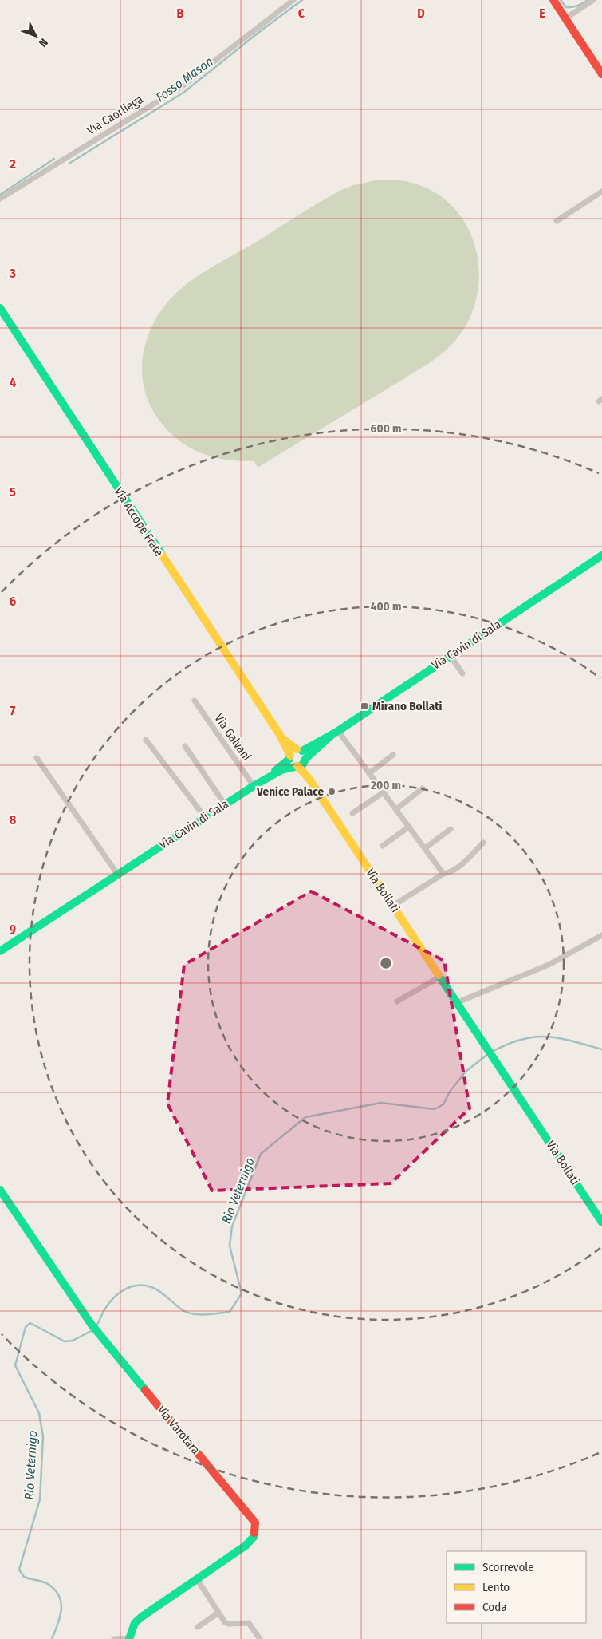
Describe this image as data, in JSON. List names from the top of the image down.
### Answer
{
  "streets": {
    "main road": [
      "Via Accopè Frate",
      "Via Cavin di Sala",
      "Via Bollati",
      "Via Varotara"
    ],
    "street": ["Via Caorliega", "Via Galvani"]
  },
  "crossings": [
    ["Via Accopè Frate", "Via Cavin di Sala"],
    ["Via Accopè Frate", "Via Bollati"],
    ["Via Cavin di Sala", "Via Galvani"],
    ["Via Cavin di Sala", "Via Bollati"]
  ],
  "water": ["Fosso Mason", "Rio Veternigo"],
  "places": {
    "transit": ["Mirano Bollati"],
    "other": ["Venice Palace"]
  },
  "legend": ["Scorrevole", "Lento", "Coda"],
  "north": "bottom right",
  "grid": {
    "columns": [
      "B",
      "C",
      "D",
      "E"
    ],
    "rows": [
      "2",
      "3",
      "4",
      "5",
      "6",
      "7",
      "8",
      "9"
    ]
  },
  "rings": ["600 m", "400 m", "200 m"]
}
